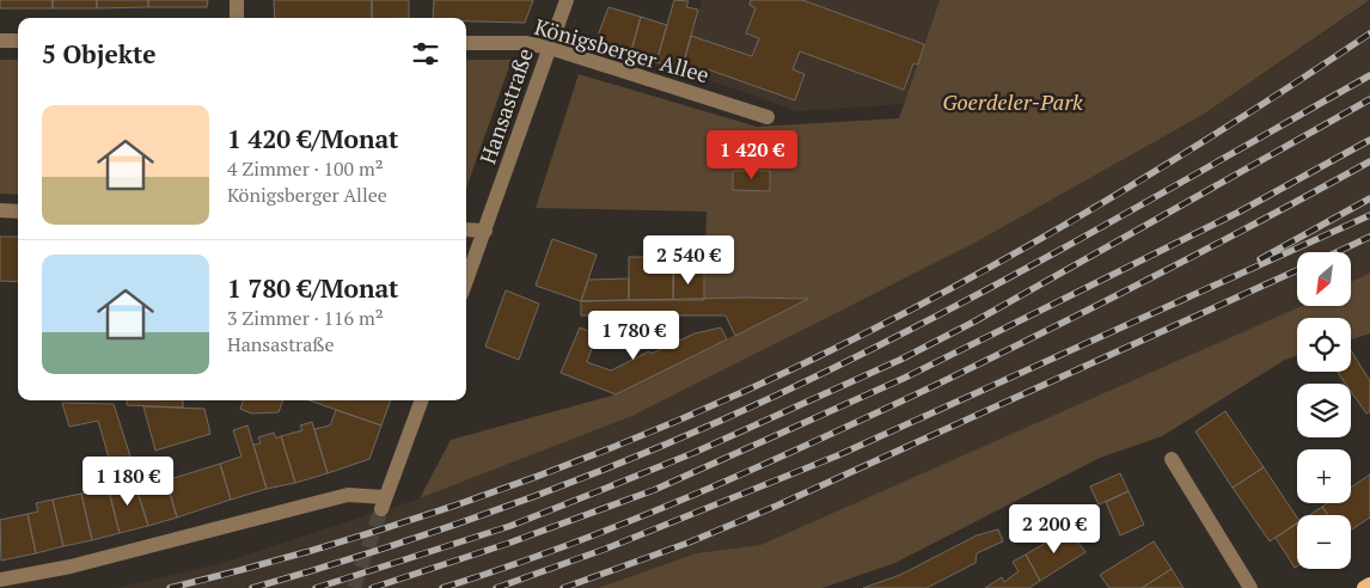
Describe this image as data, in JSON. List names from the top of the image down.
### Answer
{
  "streets": {
    "street": ["Königsberger Allee", "Hansastraße"]
  },
  "crossings": [
    ["Königsberger Allee", "Hansastraße"]
  ],
  "parks": ["Goerdeler-Park"],
  "north": "bottom left",
  "page": {
    "heading": "5 Objekte",
    "list": [
      {
        "name": "1 420 €/Monat",
        "note": "4 Zimmer · 100 m² · Königsberger Allee"
      },
      {
        "name": "1 780 €/Monat",
        "note": "3 Zimmer · 116 m² · Hansastraße"
      }
    ],
    "price": [
      "1 420 €",
      "2 540 €",
      "1 780 €",
      "1 180 €",
      "2 200 €"
    ],
    "map_buttons": ["+", "−"]
  }
}
